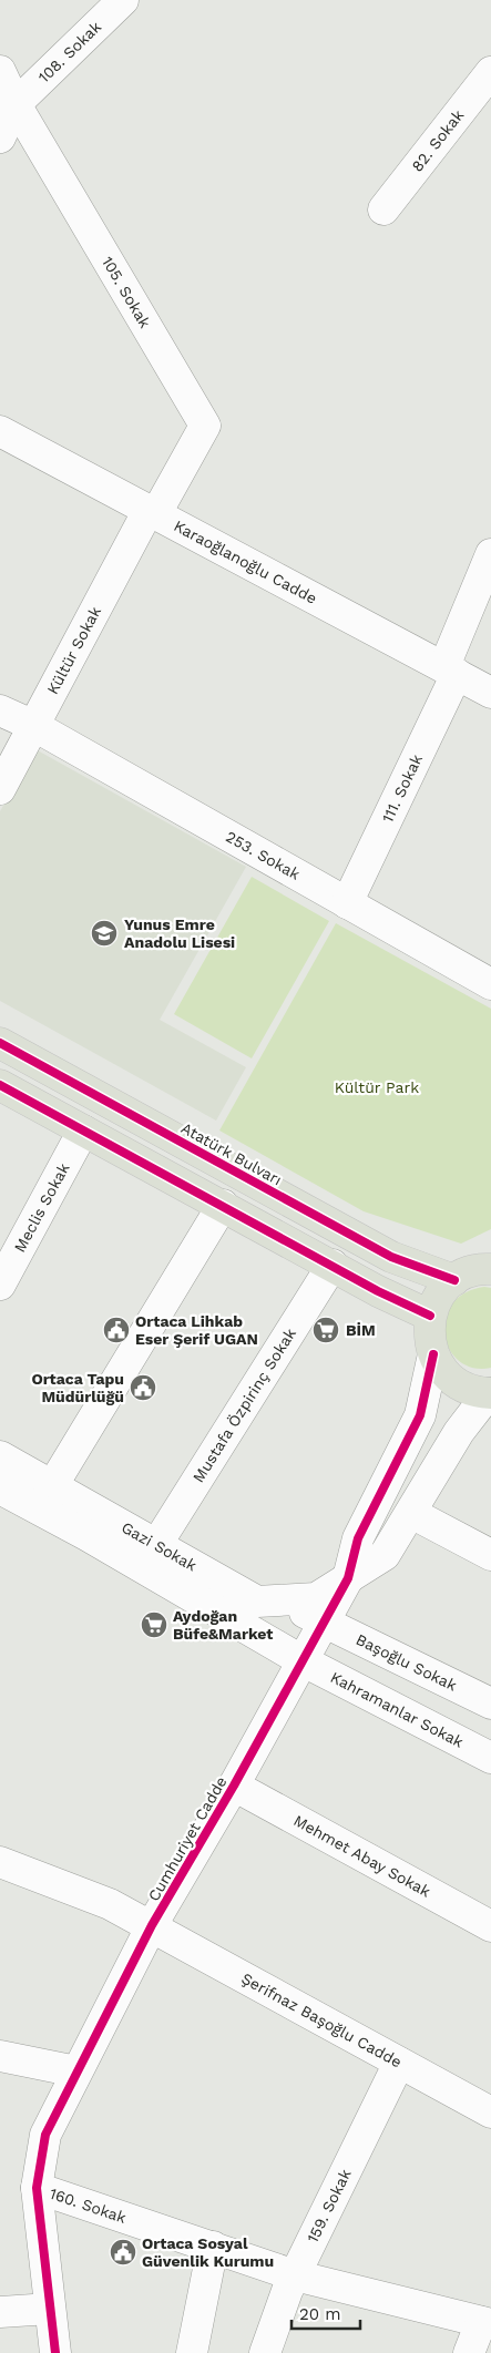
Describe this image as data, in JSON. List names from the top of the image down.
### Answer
{
  "streets": {
    "main road": ["Atatürk Bulvarı"],
    "street": [
      "108. Sokak",
      "82. Sokak",
      "105. Sokak",
      "Karaoğlanoğlu Cadde",
      "Kültür Sokak",
      "111. Sokak",
      "253. Sokak",
      "Meclis Sokak",
      "Mustafa Özpirinç Sokak",
      "Gazi Sokak",
      "Başoğlu Sokak",
      "Kahramanlar Sokak",
      "Cumhuriyet Cadde",
      "Mehmet Abay Sokak",
      "Şerifnaz Başoğlu Cadde",
      "160. Sokak",
      "159. Sokak"
    ]
  },
  "crossings": [
    ["108. Sokak", "105. Sokak"],
    ["105. Sokak", "Karaoğlanoğlu Cadde"],
    ["105. Sokak", "Kültür Sokak"],
    ["Karaoğlanoğlu Cadde", "Kültür Sokak"],
    ["Karaoğlanoğlu Cadde", "111. Sokak"],
    ["Kültür Sokak", "253. Sokak"],
    ["111. Sokak", "253. Sokak"],
    ["Mustafa Özpirinç Sokak", "Gazi Sokak"],
    ["Gazi Sokak", "Başoğlu Sokak"],
    ["Gazi Sokak", "Kahramanlar Sokak"],
    ["Gazi Sokak", "Cumhuriyet Cadde"],
    ["Başoğlu Sokak", "Cumhuriyet Cadde"],
    ["Kahramanlar Sokak", "Cumhuriyet Cadde"],
    ["Cumhuriyet Cadde", "Mehmet Abay Sokak"],
    ["Cumhuriyet Cadde", "Şerifnaz Başoğlu Cadde"],
    ["Cumhuriyet Cadde", "160. Sokak"],
    ["Şerifnaz Başoğlu Cadde", "159. Sokak"],
    ["160. Sokak", "159. Sokak"]
  ],
  "parks": ["Kültür Park"],
  "places": {
    "school or university": ["Yunus Emre Anadolu Lisesi"],
    "public building": ["Ortaca Lihkab Eser Şerif UGAN", "Ortaca Tapu Müdürlüğü", "Ortaca Sosyal Güvenlik Kurumu"],
    "supermarket": ["BİM", "Aydoğan Büfe&Market"]
  },
  "scale_bar": "20 m"
}
